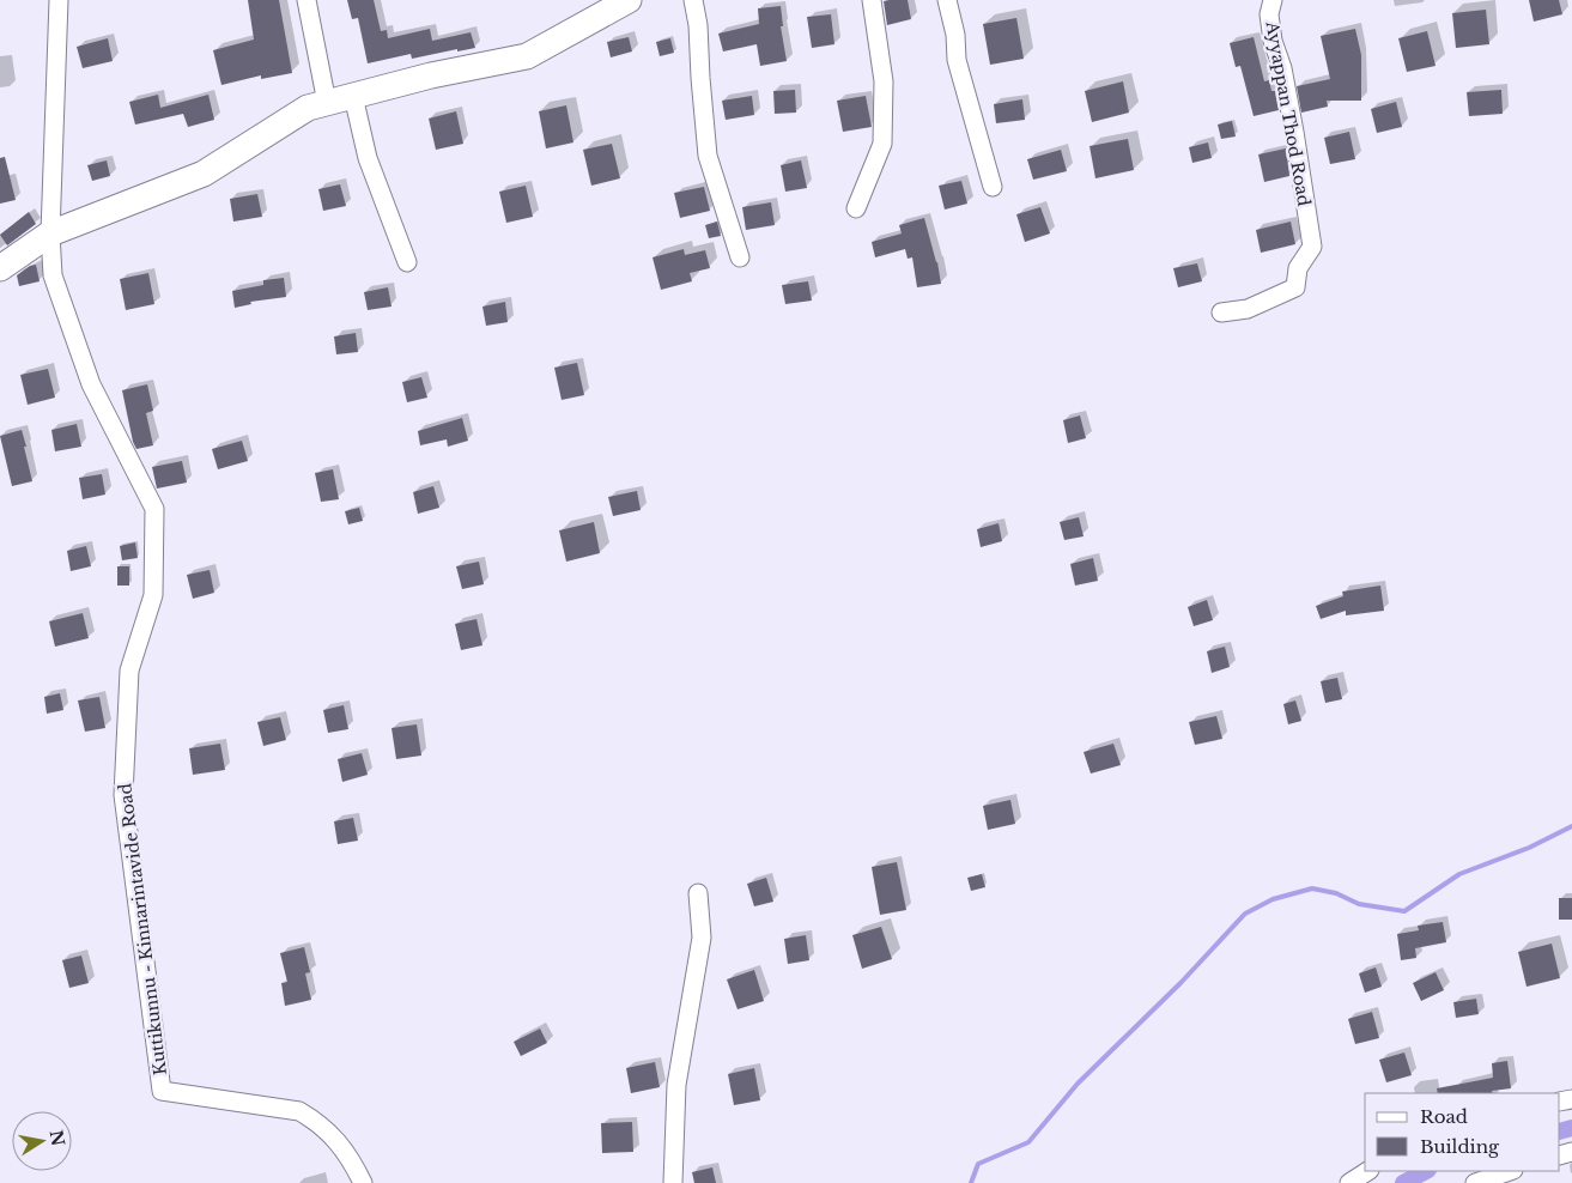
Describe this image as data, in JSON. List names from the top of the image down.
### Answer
{
  "streets": {
    "street": ["Ayyappan Thod Road", "Kuttikunnu - Kinnarintavide Road"]
  },
  "legend": ["Road", "Building"],
  "north": "right"
}
